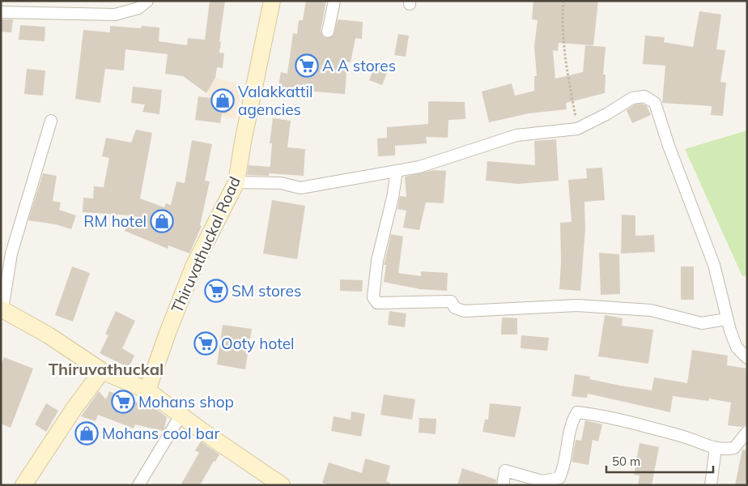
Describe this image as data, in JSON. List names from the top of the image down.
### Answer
{
  "streets": {
    "main road": ["Thiruvathuckal Road"]
  },
  "districts": ["Thiruvathuckal"],
  "places": {
    "supermarket": [
      "A A stores",
      "SM stores",
      "Ooty hotel",
      "Mohans shop"
    ],
    "shop": ["Valakkattil agencies", "RM hotel", "Mohans cool bar"]
  },
  "scale_bar": "50 m"
}
